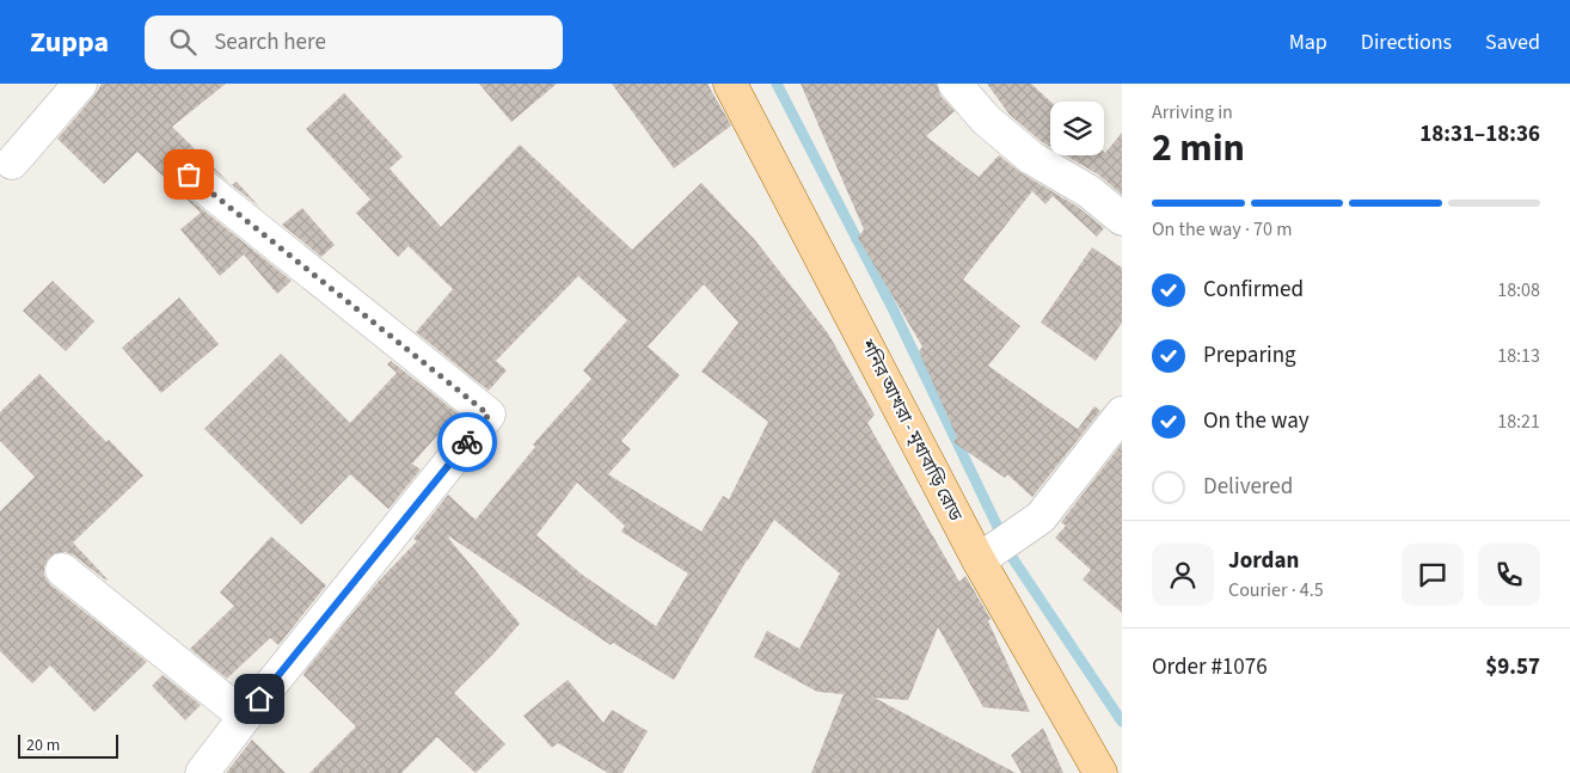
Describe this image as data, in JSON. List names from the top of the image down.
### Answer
{
  "streets": {
    "main road": ["শনির আখরা - মৃধাবাড়ি রোড"]
  },
  "scale_bar": "20 m",
  "page": {
    "header": "Zuppa",
    "search": "Search here",
    "nav": ["Map", "Directions", "Saved"],
    "heading": ["2 min", "Arriving in", "18:31–18:36"],
    "panel": [
      "Jordan",
      "Courier · 4.5",
      "Order #1076",
      "$9.57"
    ],
    "bar": "On the way · 70 m",
    "list": [
      ["Confirmed", "18:08"],
      ["Preparing", "18:13"],
      ["On the way", "18:21"],
      "Delivered"
    ],
    "scale": "20 m"
  }
}
